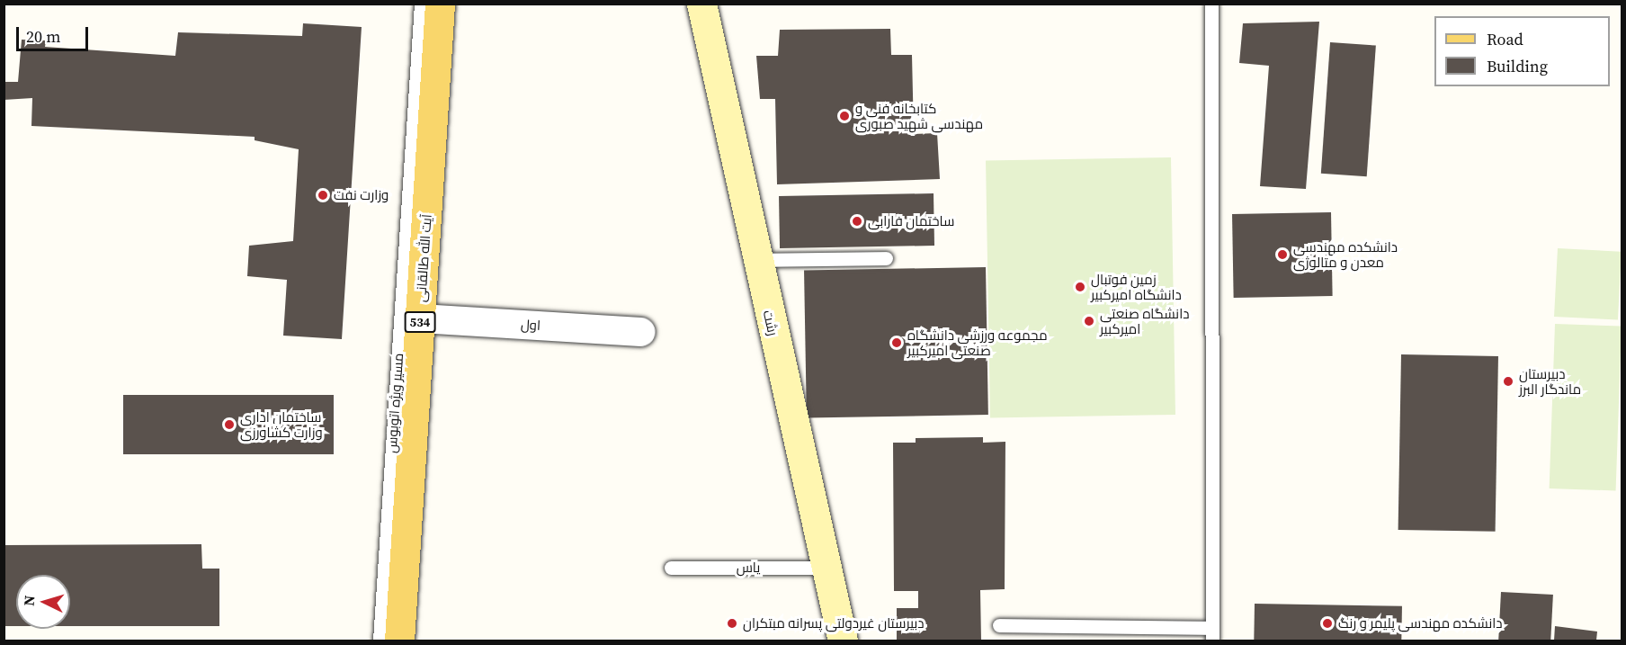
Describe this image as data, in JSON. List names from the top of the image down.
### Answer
{
  "streets": {
    "main road": ["آیت الله طالقانی", "534"],
    "street": ["رشت", "اول"],
    "lane": ["مسیر ویژه اتوبوس", "یاس"]
  },
  "crossings": [
    ["آیت الله طالقانی", "اول"],
    ["رشت", "یاس"]
  ],
  "places": [
    "کتابخانه فنی و مهندسی شهید صبوری",
    "وزارت نفت",
    "ساختمان فارابی",
    "دانشکده مهندسی معدن و متالوژی",
    "زمین فوتبال دانشگاه امیرکبیر",
    "دانشگاه صنعتی امیرکبیر",
    "مجموعه ورزشی دانشگاه صنعتی امیرکبیر",
    "دبیرستان ماندگار البرز",
    "ساختمان اداری وزارت کشاورزی",
    "دبیرستان غیردولتی پسرانه مبتکران",
    "دانشکده مهندسی پلیمر و رنگ"
  ],
  "legend": ["Road", "Building"],
  "scale_bar": "20 m",
  "north": "left"
}
